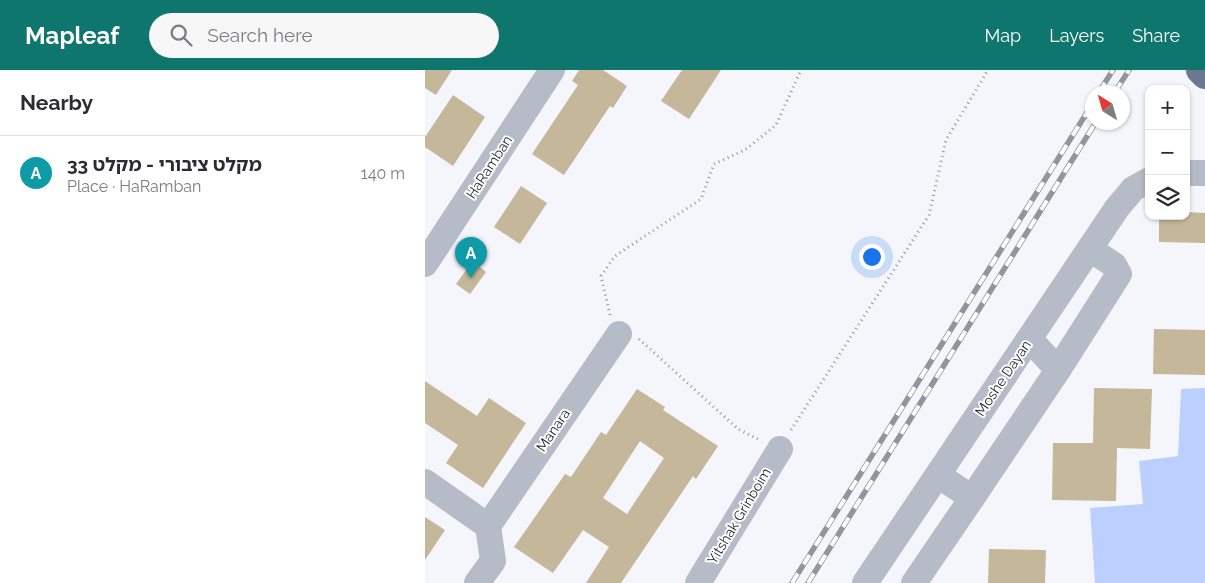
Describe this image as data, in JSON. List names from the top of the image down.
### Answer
{
  "streets": {
    "street": [
      "HaRamban",
      "Moshe Dayan",
      "Manara",
      "Yitshak Grinboim"
    ]
  },
  "north": "top left",
  "page": {
    "header": "Mapleaf",
    "search": "Search here",
    "nav": ["Map", "Layers", "Share"],
    "heading": "Nearby",
    "map_buttons": ["+", "−"],
    "list": [
      {
        "mark": "A",
        "name": "מקלט ציבורי - מקלט 33",
        "note": "Place · HaRamban",
        "value": "140 m"
      }
    ],
    "pins": "A"
  }
}
